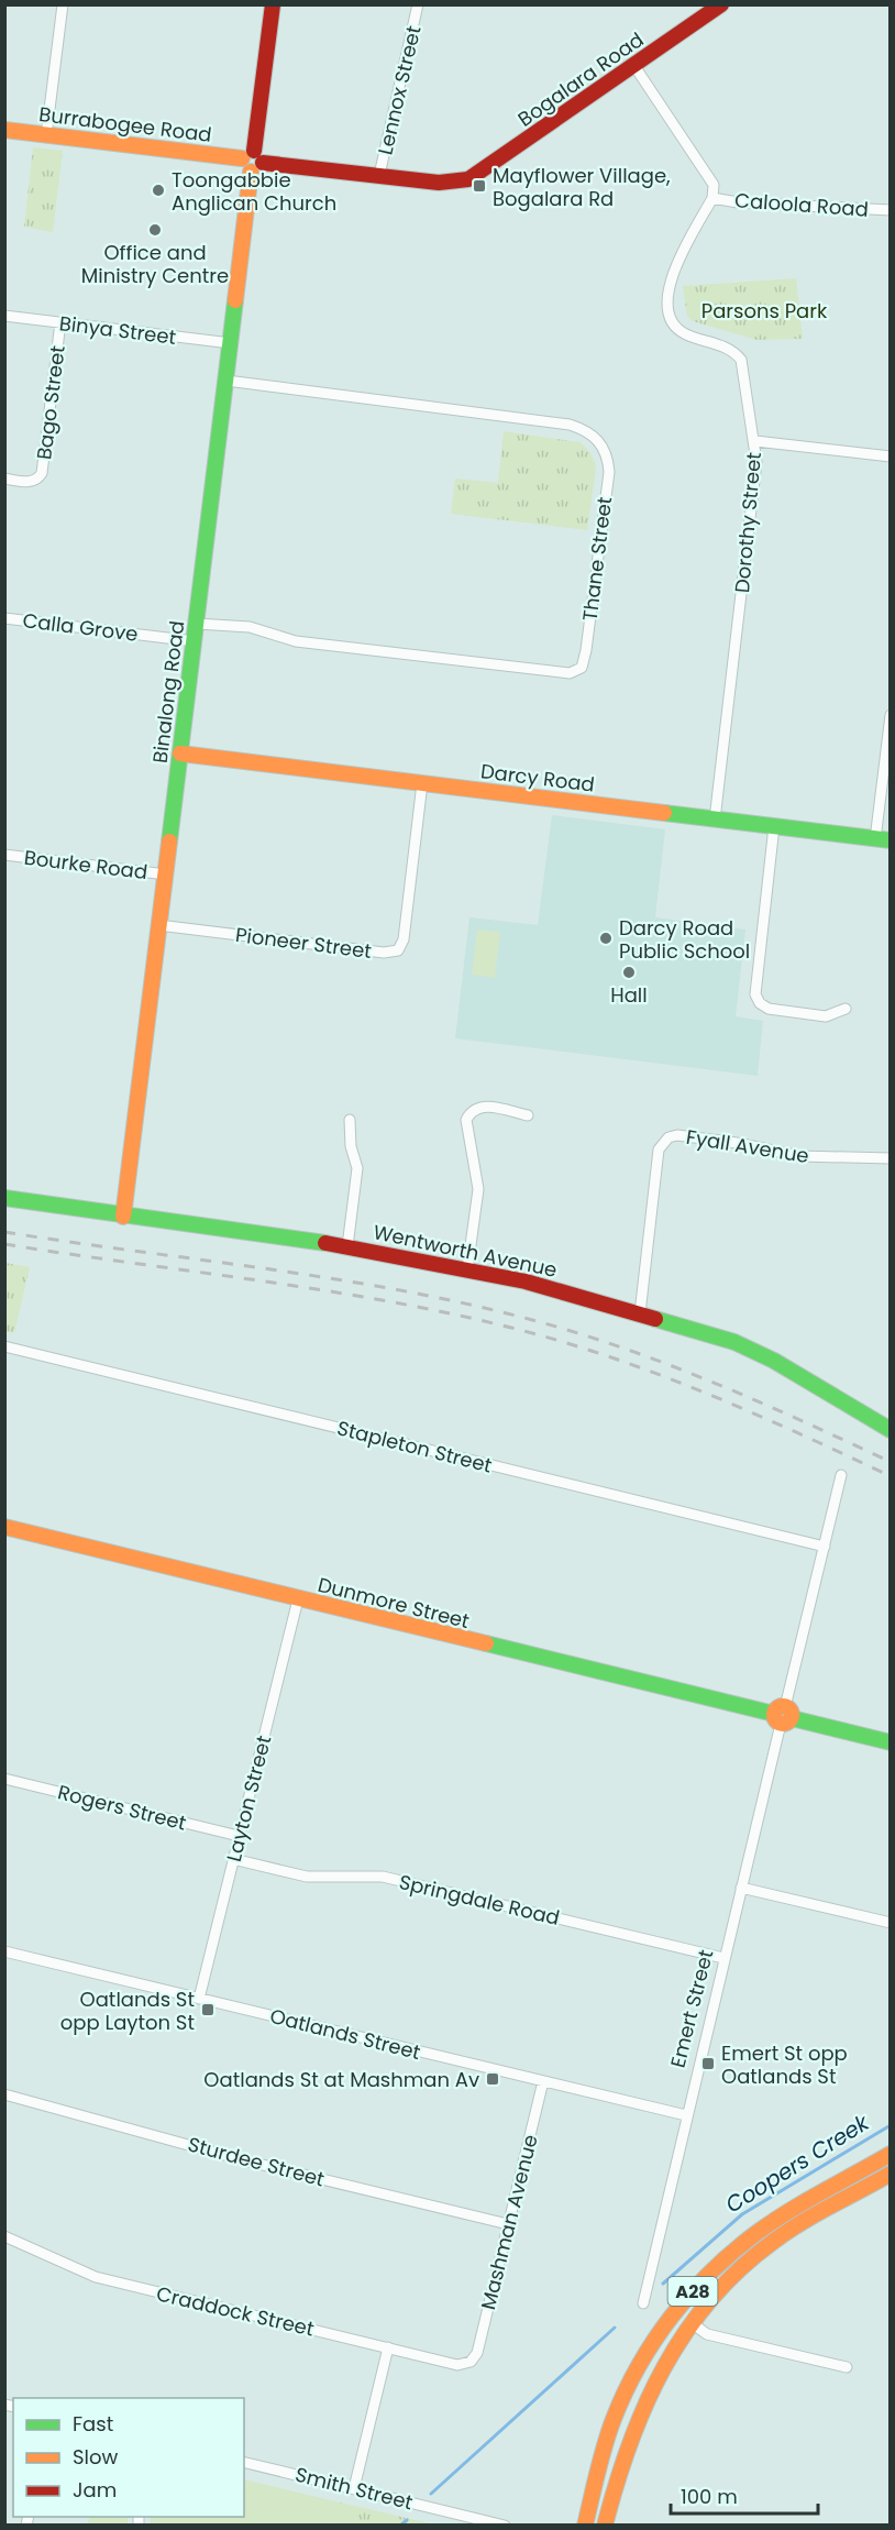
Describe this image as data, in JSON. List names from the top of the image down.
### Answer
{
  "streets": {
    "main road": [
      "Bogalara Road",
      "Burrabogee Road",
      "Binalong Road",
      "Darcy Road",
      "Wentworth Avenue",
      "Dunmore Street",
      "A28"
    ],
    "street": [
      "Lennox Street",
      "Caloola Road",
      "Binya Street",
      "Bago Street",
      "Dorothy Street",
      "Thane Street",
      "Calla Grove",
      "Bourke Road",
      "Pioneer Street",
      "Fyall Avenue",
      "Stapleton Street",
      "Layton Street",
      "Rogers Street",
      "Springdale Road",
      "Emert Street",
      "Oatlands Street",
      "Sturdee Street",
      "Mashman Avenue",
      "Craddock Street",
      "Smith Street"
    ]
  },
  "crossings": [
    ["Bogalara Road", "Burrabogee Road"],
    ["Lennox Street", "Burrabogee Road"],
    ["Burrabogee Road", "Binalong Road"],
    ["Caloola Road", "Dorothy Street"],
    ["Binya Street", "Bago Street"],
    ["Binya Street", "Binalong Road"],
    ["Dorothy Street", "Darcy Road"],
    ["Thane Street", "Binalong Road"],
    ["Calla Grove", "Binalong Road"],
    ["Binalong Road", "Darcy Road"],
    ["Binalong Road", "Bourke Road"],
    ["Binalong Road", "Pioneer Street"],
    ["Binalong Road", "Wentworth Avenue"],
    ["Darcy Road", "Pioneer Street"],
    ["Fyall Avenue", "Wentworth Avenue"],
    ["Stapleton Street", "Emert Street"],
    ["Dunmore Street", "Layton Street"],
    ["Dunmore Street", "Emert Street"],
    ["Layton Street", "Rogers Street"],
    ["Layton Street", "Springdale Road"],
    ["Layton Street", "Oatlands Street"],
    ["Springdale Road", "Emert Street"],
    ["Emert Street", "Oatlands Street"],
    ["Oatlands Street", "Mashman Avenue"],
    ["Sturdee Street", "Mashman Avenue"],
    ["Mashman Avenue", "Craddock Street"]
  ],
  "water": ["Coopers Creek"],
  "parks": ["Parsons Park"],
  "places": {
    "transit": [
      "Mayflower Village, Bogalara Rd",
      "Oatlands St opp Layton St",
      "Emert St opp Oatlands St",
      "Oatlands St at Mashman Av"
    ],
    "other": [
      "Toongabbie Anglican Church",
      "Office and Ministry Centre",
      "Darcy Road Public School",
      "Hall"
    ]
  },
  "legend": ["Fast", "Slow", "Jam"],
  "scale_bar": "100 m"
}
